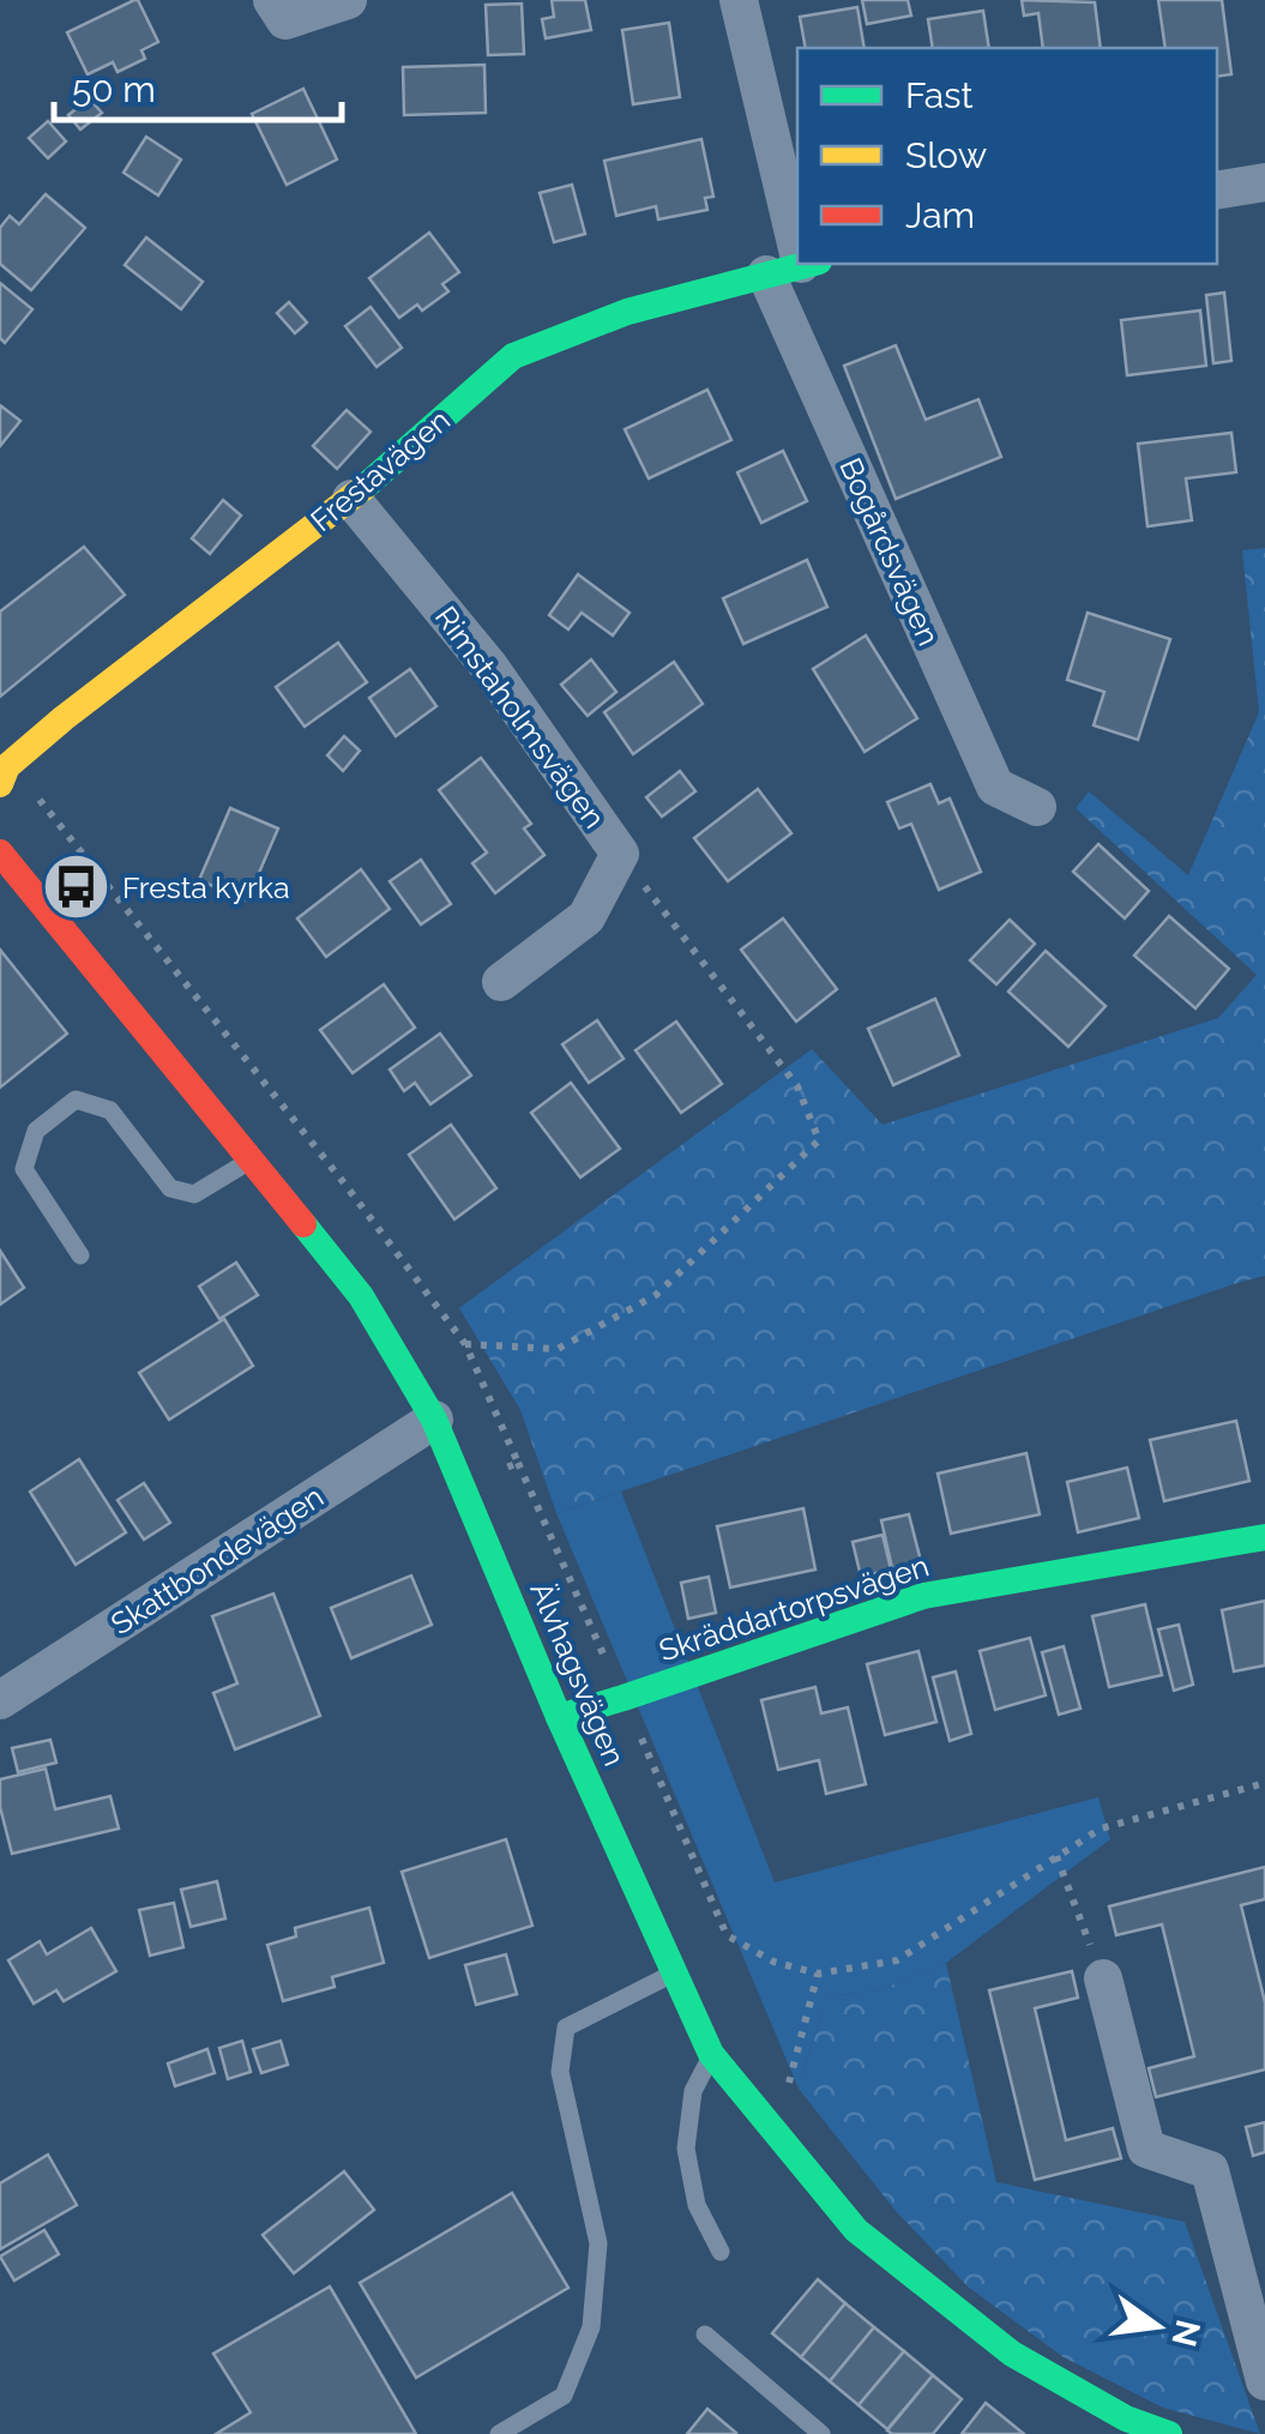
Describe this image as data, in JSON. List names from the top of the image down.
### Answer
{
  "streets": {
    "street": [
      "Frestavägen",
      "Bogårdsvägen",
      "Rimstaholmsvägen",
      "Skattbondevägen",
      "Skräddartorpsvägen",
      "Älvhagsvägen"
    ]
  },
  "crossings": [
    ["Frestavägen", "Bogårdsvägen"],
    ["Frestavägen", "Rimstaholmsvägen"],
    ["Skattbondevägen", "Älvhagsvägen"],
    ["Skräddartorpsvägen", "Älvhagsvägen"]
  ],
  "places": {
    "bus stop": ["Fresta kyrka"]
  },
  "legend": ["Fast", "Slow", "Jam"],
  "scale_bar": "50 m",
  "north": "right"
}
